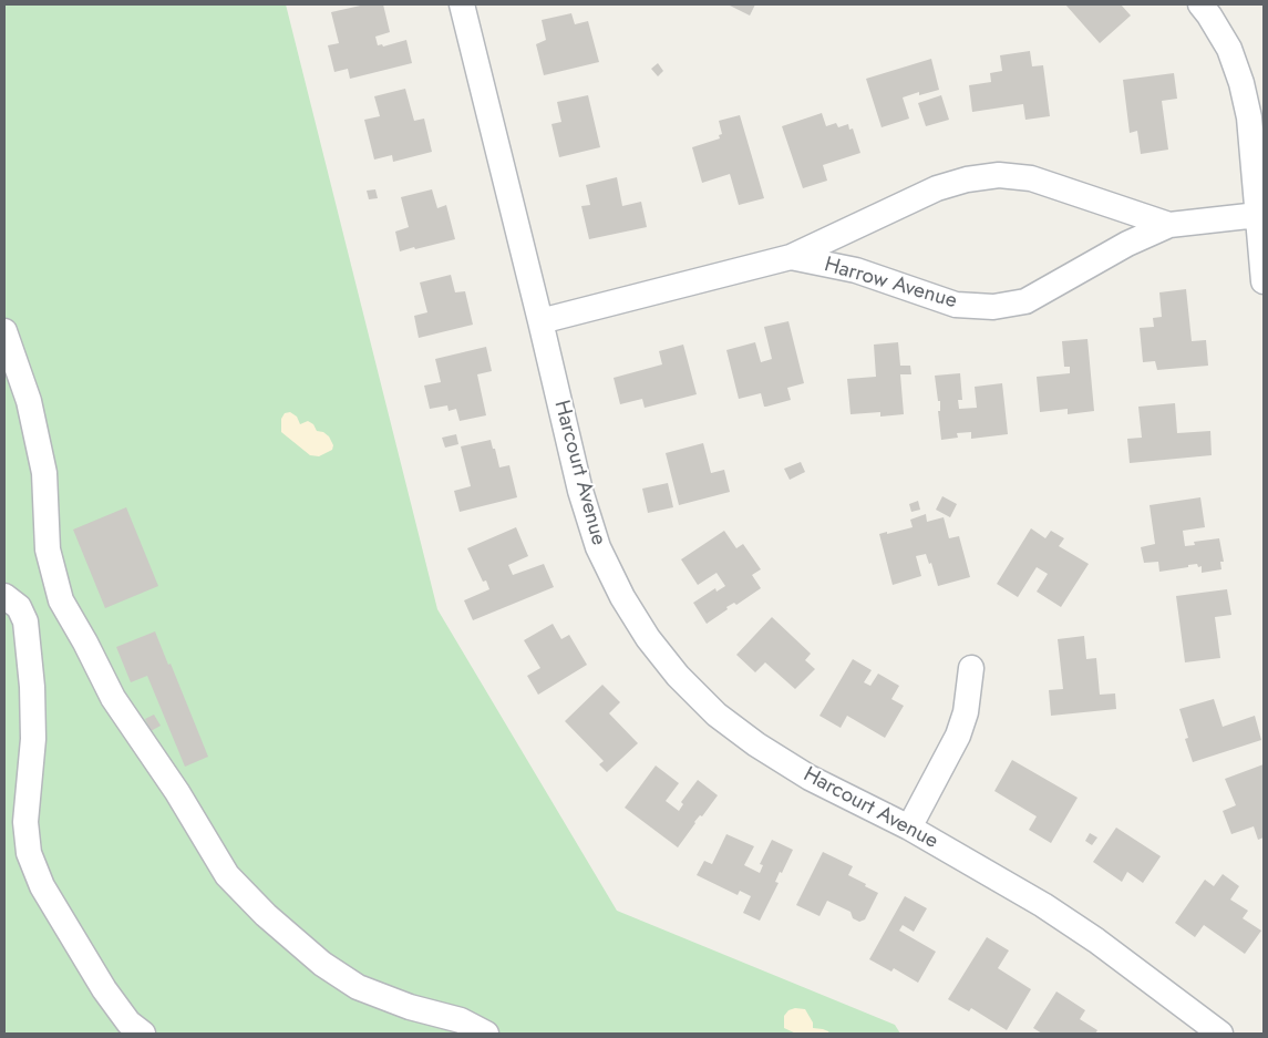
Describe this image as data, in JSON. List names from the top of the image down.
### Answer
{
  "streets": {
    "street": ["Harrow Avenue", "Harcourt Avenue"]
  },
  "crossings": [
    ["Harrow Avenue", "Harcourt Avenue"]
  ]
}
